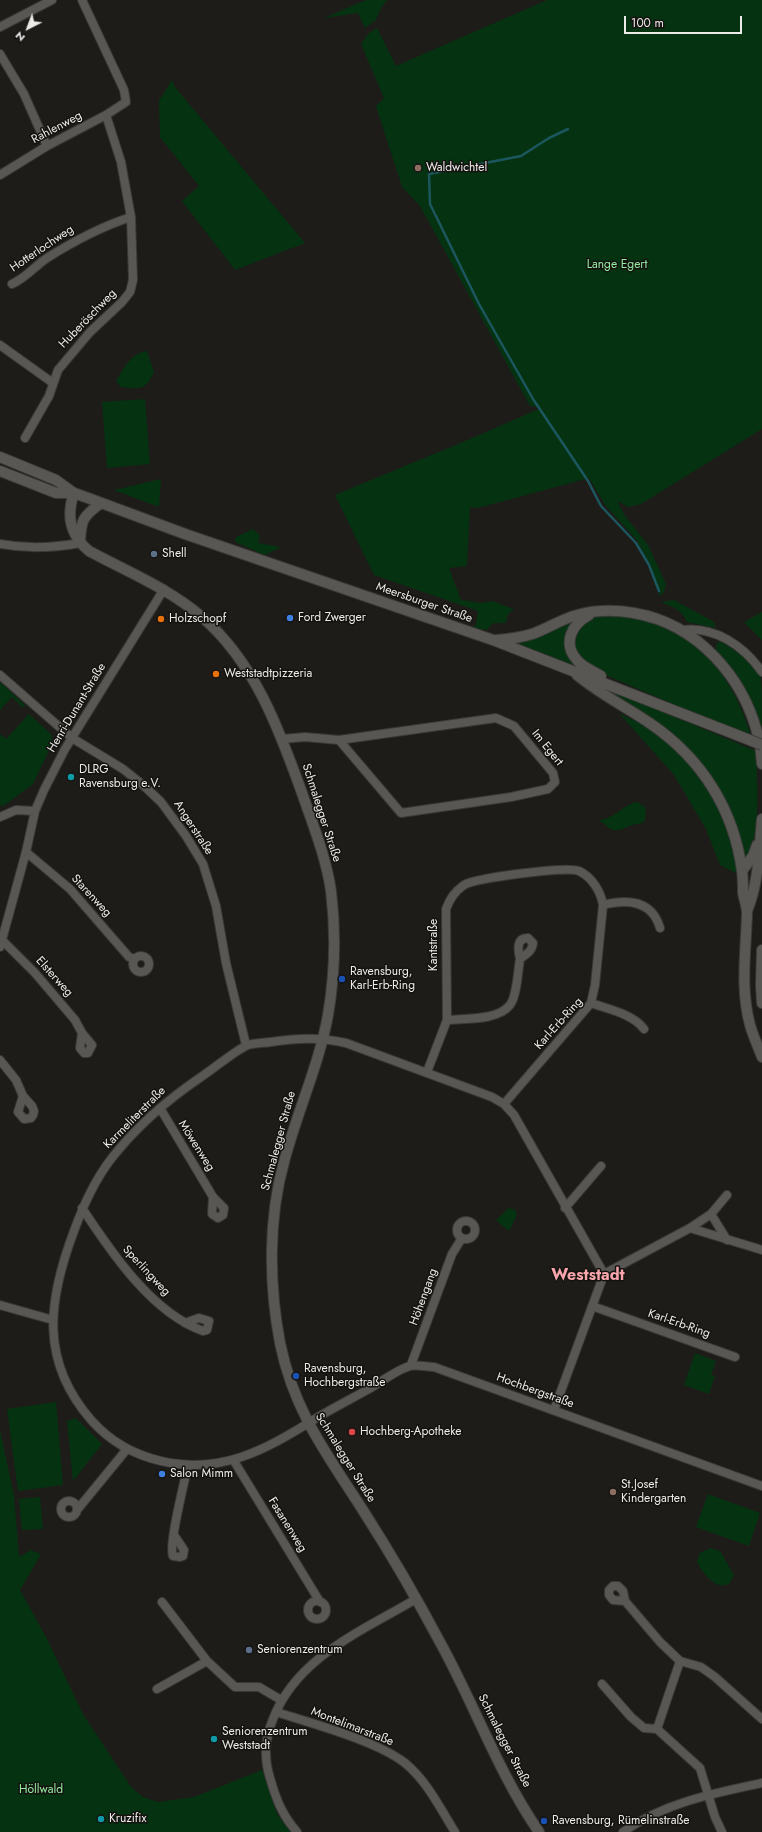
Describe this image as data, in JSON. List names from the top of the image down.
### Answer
{
  "streets": {
    "street": [
      "Rahlenweg",
      "Hotterlochweg",
      "Huberöschweg",
      "Meersburger Straße",
      "Henri-Dunant-Straße",
      "Im Egert",
      "Schmalegger Straße",
      "Angerstraße",
      "Starenweg",
      "Kantstraße",
      "Elsterweg",
      "Karl-Erb-Ring",
      "Karmeliterstraße",
      "Möwenweg",
      "Sperlingweg",
      "Höhengang",
      "Hochbergstraße",
      "Fasanenweg",
      "Montelimarstraße"
    ]
  },
  "crossings": [
    ["Rahlenweg", "Huberöschweg"],
    ["Hotterlochweg", "Huberöschweg"],
    ["Meersburger Straße", "Schmalegger Straße"],
    ["Henri-Dunant-Straße", "Schmalegger Straße"],
    ["Henri-Dunant-Straße", "Angerstraße"],
    ["Henri-Dunant-Straße", "Starenweg"],
    ["Henri-Dunant-Straße", "Elsterweg"],
    ["Im Egert", "Schmalegger Straße"],
    ["Schmalegger Straße", "Karmeliterstraße"],
    ["Angerstraße", "Karmeliterstraße"],
    ["Kantstraße", "Karl-Erb-Ring"],
    ["Karmeliterstraße", "Möwenweg"],
    ["Karmeliterstraße", "Sperlingweg"],
    ["Karmeliterstraße", "Fasanenweg"],
    ["Höhengang", "Hochbergstraße"]
  ],
  "districts": ["Weststadt"],
  "parks": ["Lange Egert", "Höllwald"],
  "places": [
    "Waldwichtel",
    "Shell",
    "Ford Zwerger",
    "Holzschopf",
    "Weststadtpizzeria",
    "DLRG Ravensburg e.V.",
    "Ravensburg, Karl-Erb-Ring",
    "Ravensburg, Hochbergstraße",
    "Hochberg-Apotheke",
    "Salon Mimm",
    "St.Josef Kindergarten",
    "Seniorenzentrum",
    "Seniorenzentrum Weststadt",
    "Kruzifix",
    "Ravensburg, Rümelinstraße"
  ],
  "scale_bar": "100 m",
  "north": "bottom left"
}
